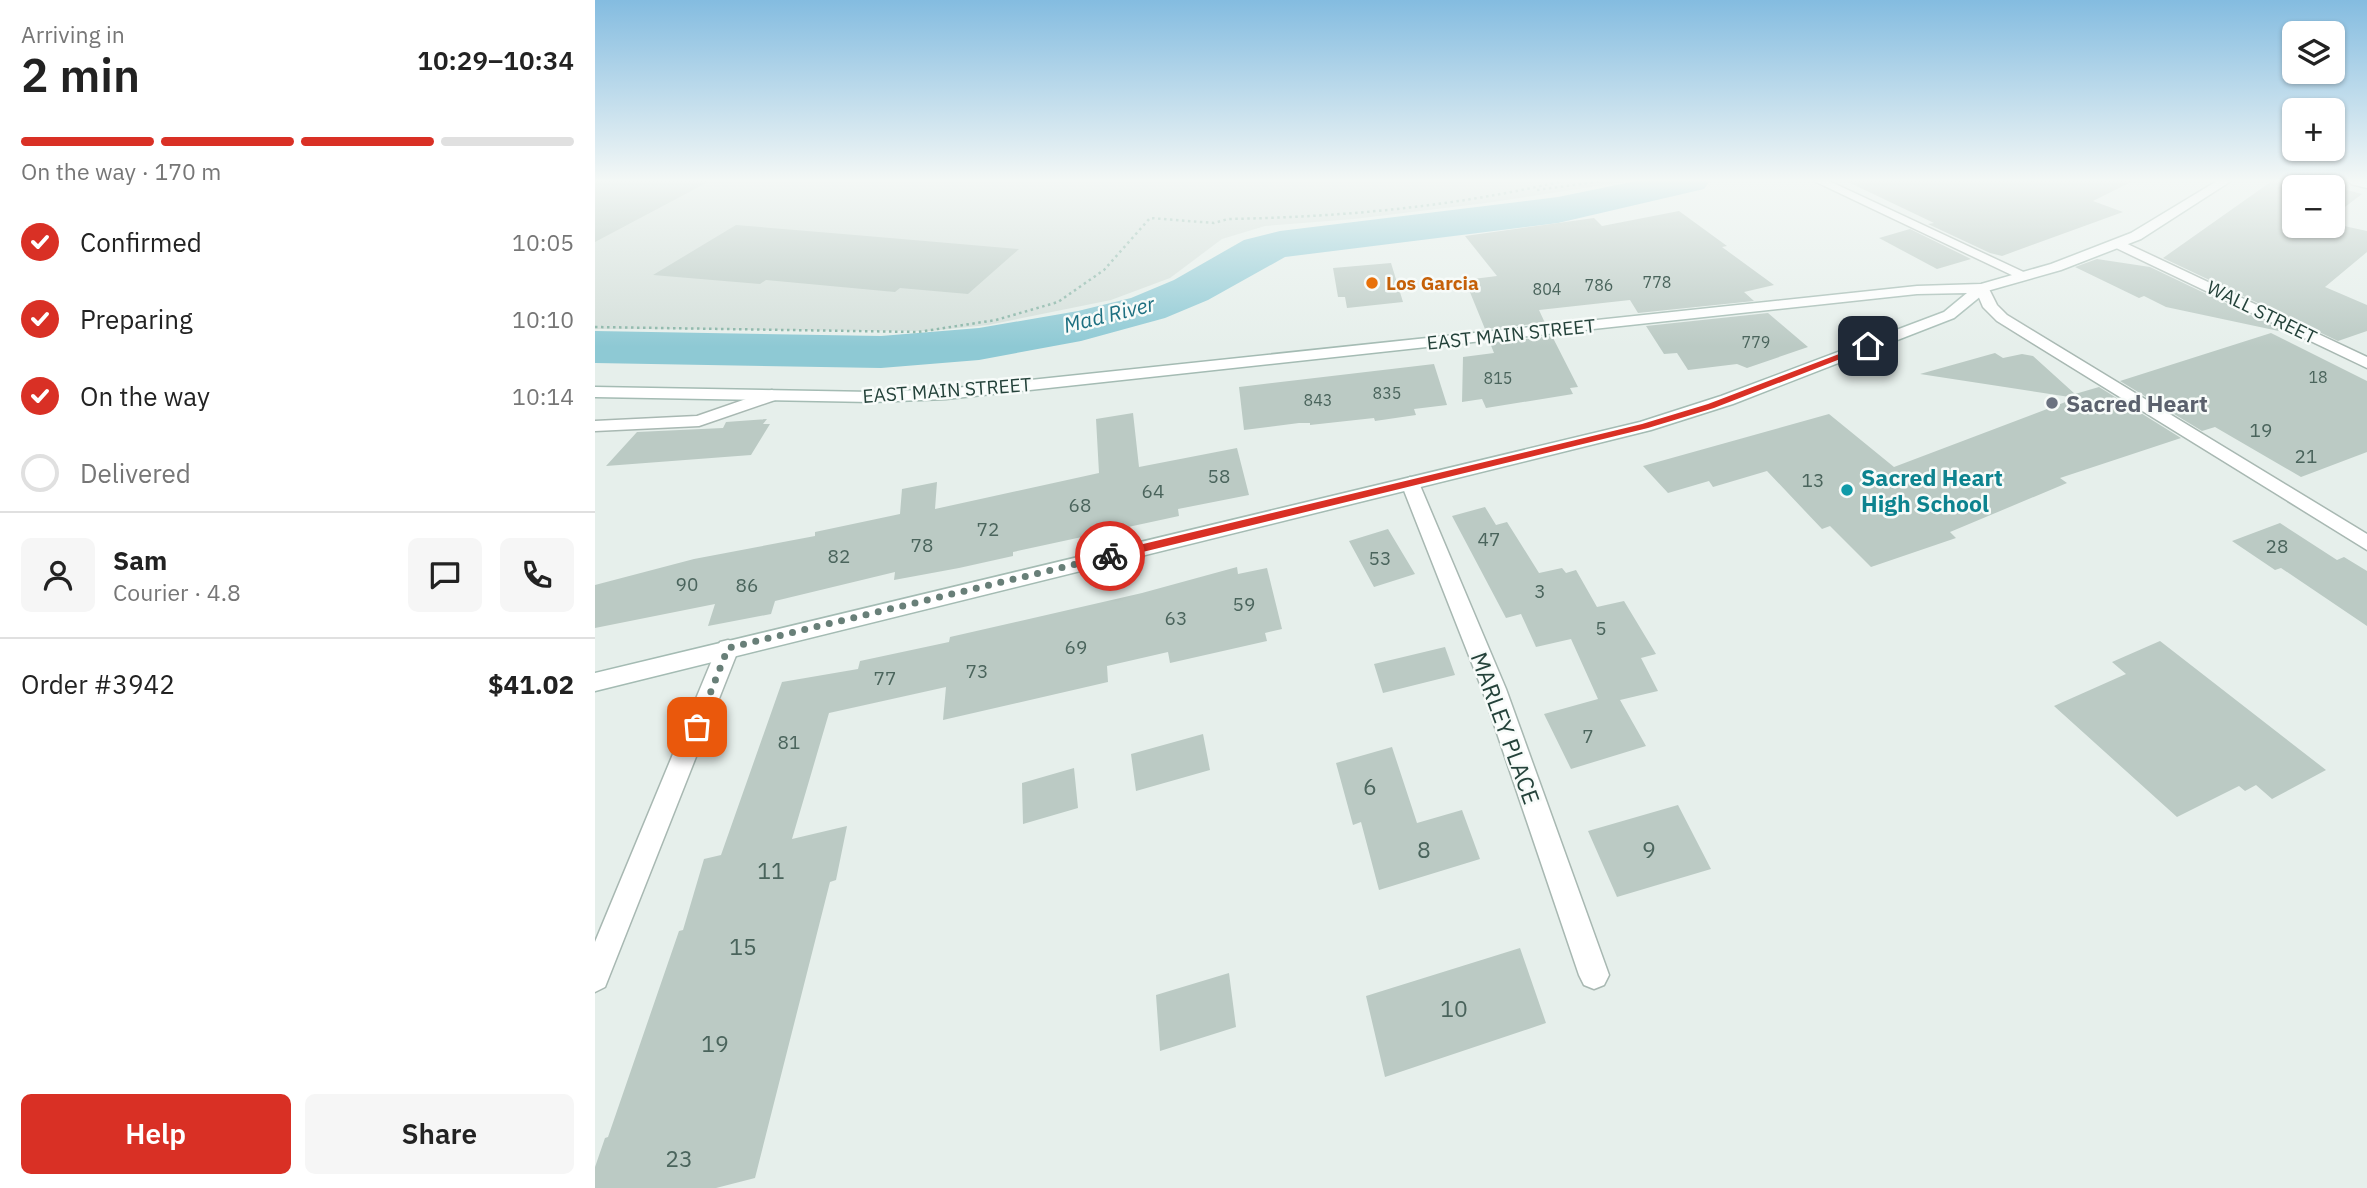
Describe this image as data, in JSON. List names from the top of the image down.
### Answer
{
  "streets": {
    "main road": ["WALL STREET", "EAST MAIN STREET", "MARLEY PLACE"]
  },
  "crossings": [
    ["WALL STREET", "EAST MAIN STREET"]
  ],
  "water": ["Mad River"],
  "places": ["Los Garcia", "Sacred Heart", "Sacred Heart High School"],
  "house_numbers": [
    "778",
    "786",
    "804",
    "779",
    "18",
    "815",
    "835",
    "843",
    "19",
    "21",
    "58",
    "13",
    "64",
    "68",
    "72",
    "47",
    "78",
    "28",
    "82",
    "53",
    "90",
    "86",
    "3",
    "59",
    "63",
    "5",
    "69",
    "73",
    "77",
    "7",
    "81",
    "6",
    "8",
    "9",
    "11",
    "15",
    "10",
    "19",
    "23"
  ],
  "page": {
    "heading": ["2 min", "Arriving in", "10:29–10:34"],
    "panel": [
      "Sam",
      "Courier · 4.8",
      "Order #3942",
      "$41.02"
    ],
    "map_buttons": ["+", "−"],
    "bar": "On the way · 170 m",
    "list": [
      ["Confirmed", "10:05"],
      ["Preparing", "10:10"],
      ["On the way", "10:14"],
      "Delivered"
    ],
    "buttons": ["Help", "Share"]
  }
}
